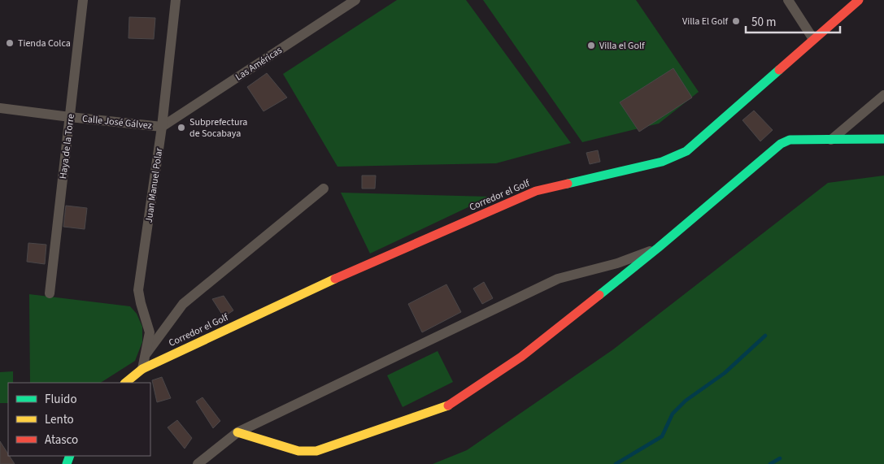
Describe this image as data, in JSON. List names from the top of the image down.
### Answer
{
  "streets": {
    "street": [
      "Las Américas",
      "Calle José Gálvez",
      "Haya de la Torre",
      "Juan Manuel Polar",
      "Corredor el Golf"
    ]
  },
  "crossings": [
    ["Las Américas", "Calle José Gálvez"],
    ["Las Américas", "Juan Manuel Polar"],
    ["Calle José Gálvez", "Haya de la Torre"],
    ["Calle José Gálvez", "Juan Manuel Polar"],
    ["Juan Manuel Polar", "Corredor el Golf"]
  ],
  "places": [
    "Villa El Golf",
    "Tienda Colca",
    "Villa el Golf",
    "Subprefectura de Socabaya"
  ],
  "legend": ["Fluido", "Lento", "Atasco"],
  "scale_bar": "50 m"
}
